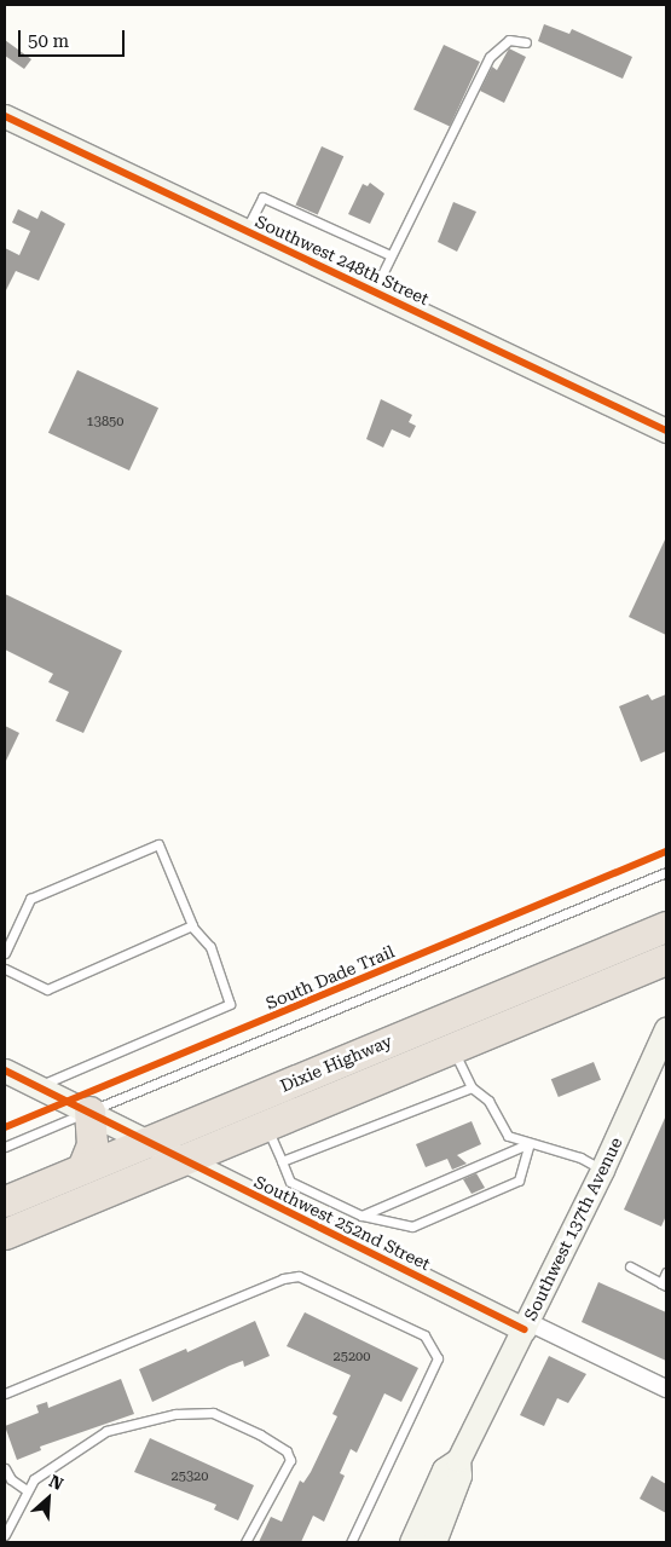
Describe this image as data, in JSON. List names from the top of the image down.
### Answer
{
  "streets": {
    "highway": ["Dixie Highway"],
    "street": ["Southwest 248th Street", "Southwest 252nd Street", "Southwest 137th Avenue"],
    "cycle path": ["South Dade Trail"]
  },
  "crossings": [
    ["Dixie Highway", "Southwest 252nd Street"],
    ["Southwest 252nd Street", "Southwest 137th Avenue"]
  ],
  "house_numbers": ["13850", "25200", "25320"],
  "scale_bar": "50 m",
  "north": "top right"
}
